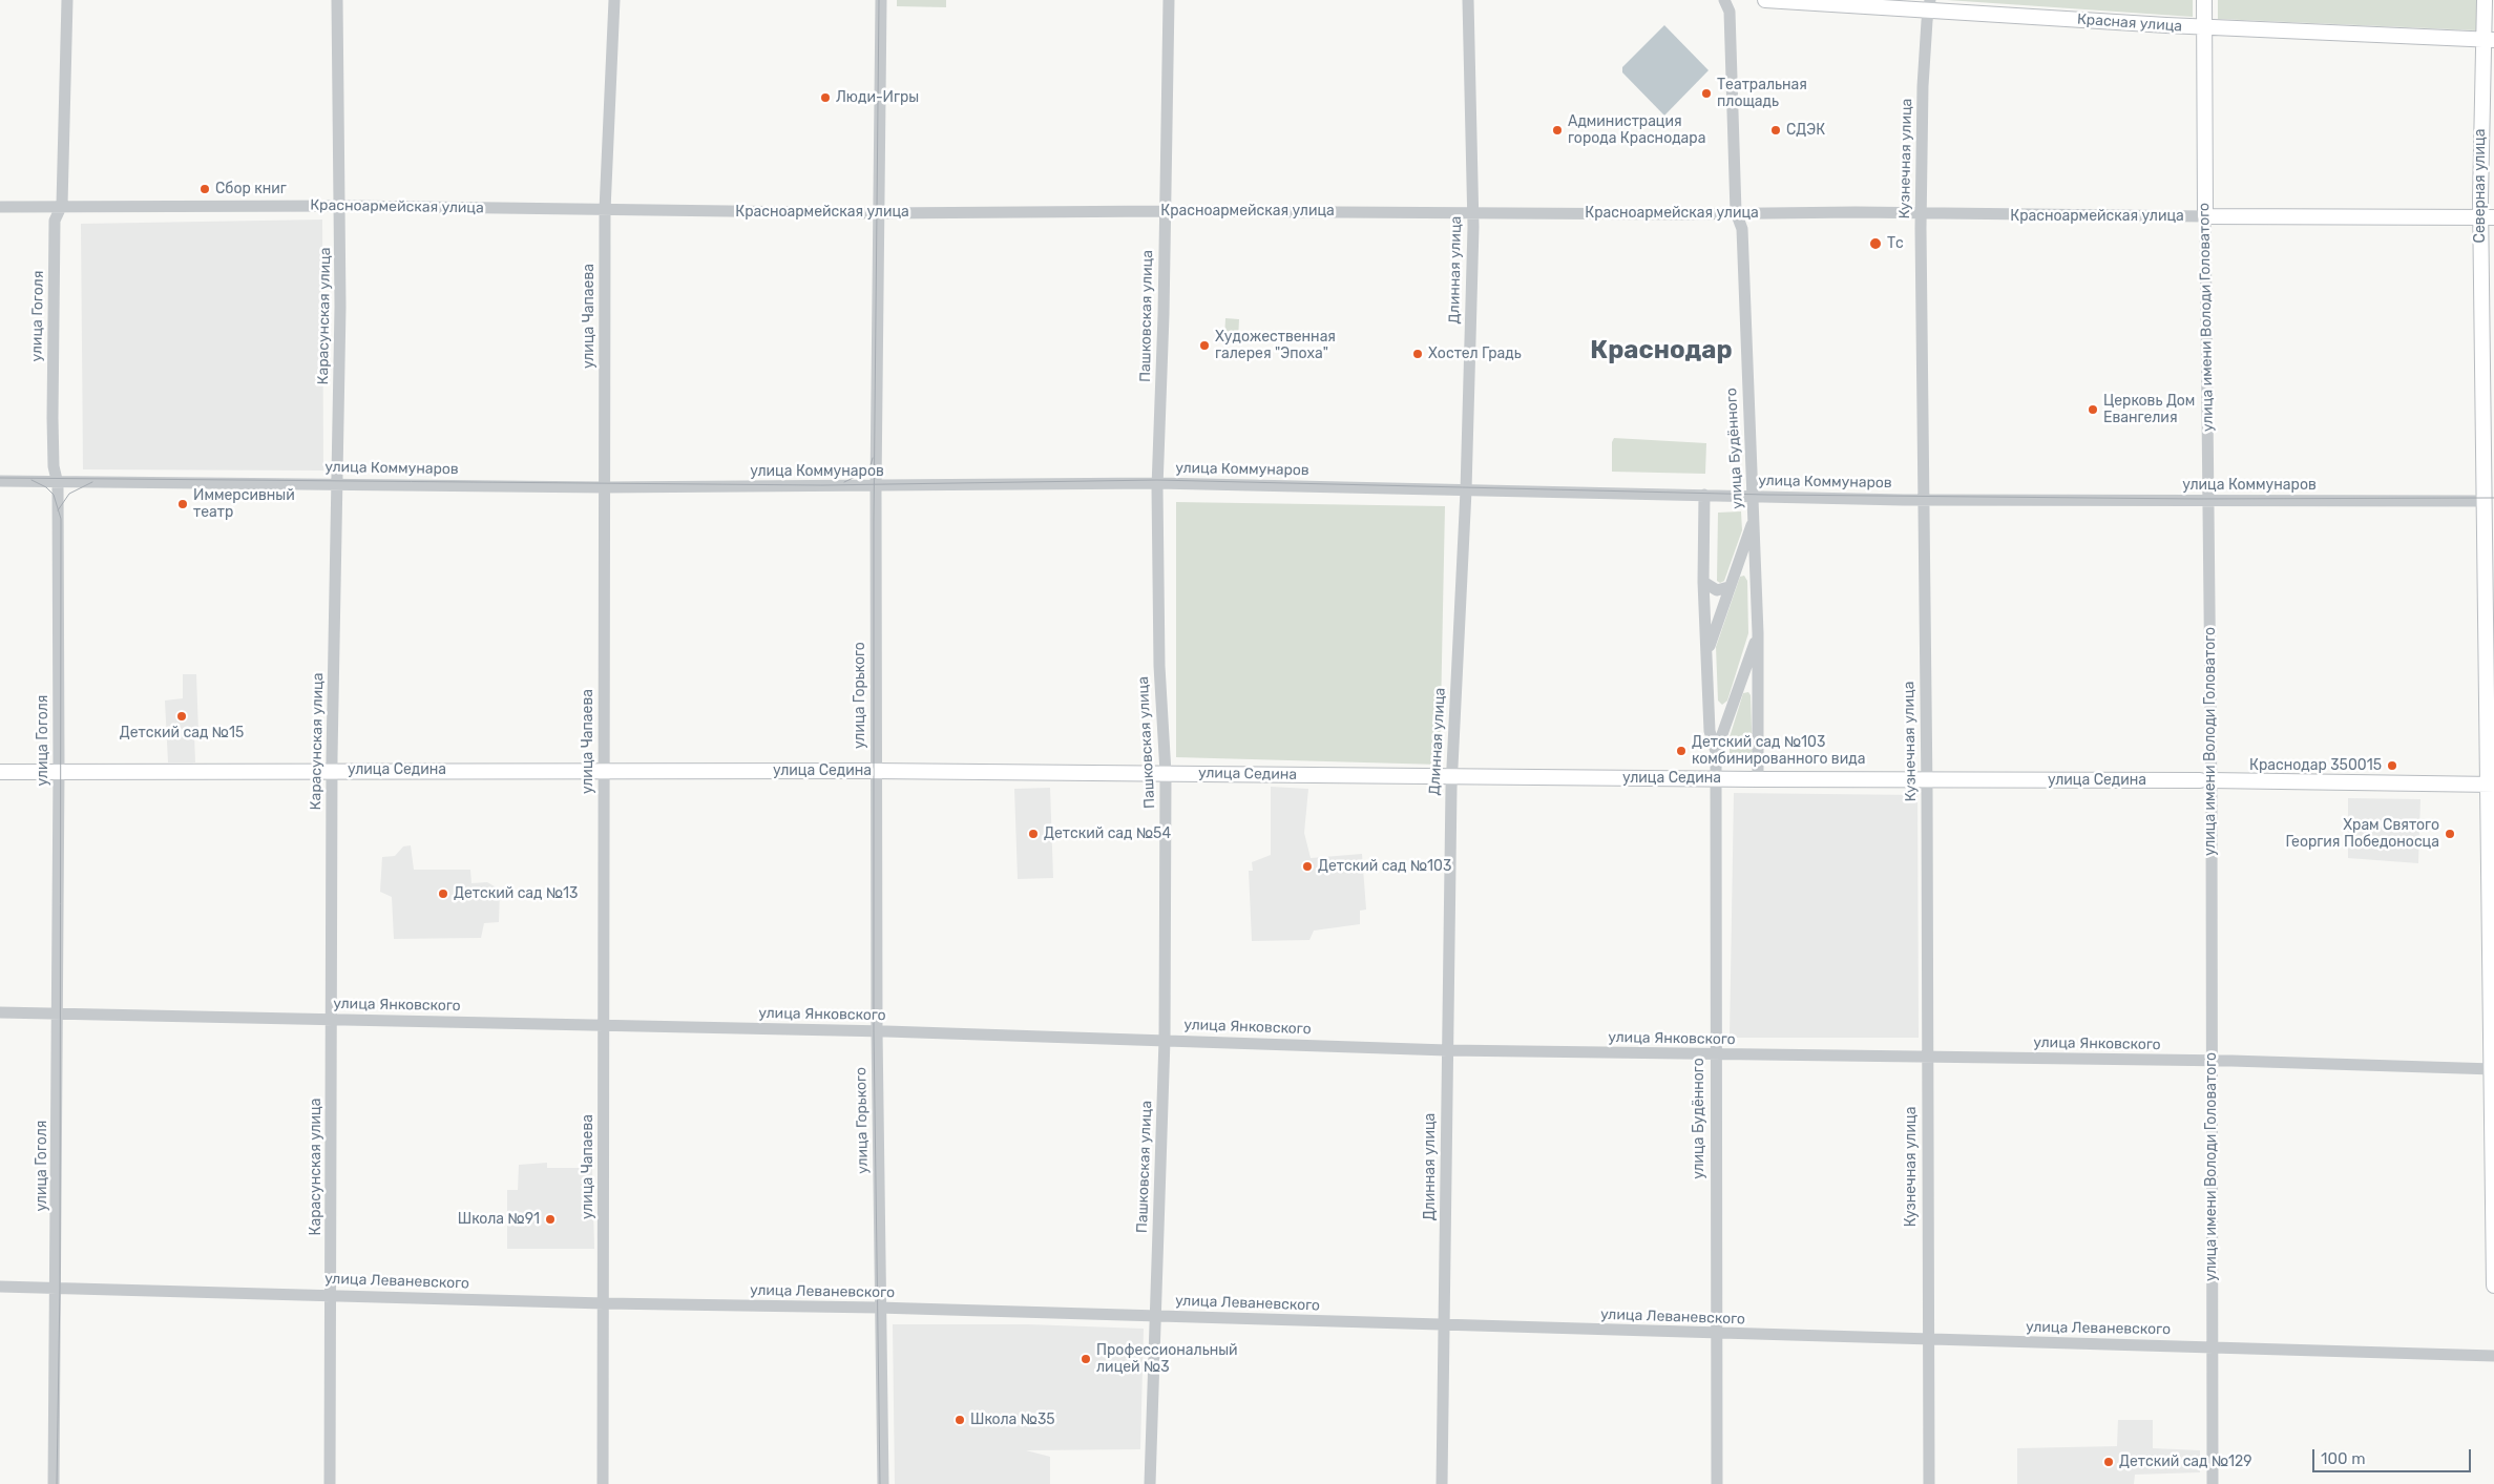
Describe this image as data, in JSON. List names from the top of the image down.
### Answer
{
  "streets": {
    "main road": [
      "Красная улица",
      "Северная улица",
      "Красноармейская улица",
      "улица имени Володи Головатого",
      "улица Седина"
    ],
    "street": [
      "Кузнечная улица",
      "Длинная улица",
      "улица Гоголя",
      "Карасунская улица",
      "улица Чапаева",
      "Пашковская улица",
      "улица Будённого",
      "улица Коммунаров",
      "улица Горького",
      "улица Янковского",
      "улица Леваневского"
    ]
  },
  "crossings": [
    ["Красная улица", "Кузнечная улица"],
    ["Красная улица", "Северная улица"],
    ["Красная улица", "улица имени Володи Головатого"],
    ["Кузнечная улица", "Красноармейская улица"],
    ["Кузнечная улица", "улица Коммунаров"],
    ["Кузнечная улица", "улица Седина"],
    ["Кузнечная улица", "улица Янковского"],
    ["Кузнечная улица", "улица Леваневского"],
    ["Северная улица", "Красноармейская улица"],
    ["Северная улица", "улица Коммунаров"],
    ["Северная улица", "улица Седина"],
    ["Северная улица", "улица Янковского"],
    ["Красноармейская улица", "Длинная улица"],
    ["Красноармейская улица", "улица Гоголя"],
    ["Красноармейская улица", "Карасунская улица"],
    ["Красноармейская улица", "улица Чапаева"],
    ["Красноармейская улица", "Пашковская улица"],
    ["Красноармейская улица", "улица имени Володи Головатого"],
    ["Красноармейская улица", "улица Будённого"],
    ["Красноармейская улица", "улица Горького"],
    ["Длинная улица", "улица Коммунаров"],
    ["Длинная улица", "улица Седина"],
    ["Длинная улица", "улица Янковского"],
    ["Длинная улица", "улица Леваневского"],
    ["улица Гоголя", "улица Коммунаров"],
    ["улица Гоголя", "улица Седина"],
    ["улица Гоголя", "улица Янковского"],
    ["улица Гоголя", "улица Леваневского"],
    ["Карасунская улица", "улица Коммунаров"],
    ["Карасунская улица", "улица Седина"],
    ["Карасунская улица", "улица Янковского"],
    ["Карасунская улица", "улица Леваневского"],
    ["улица Чапаева", "улица Коммунаров"],
    ["улица Чапаева", "улица Седина"],
    ["улица Чапаева", "улица Янковского"],
    ["улица Чапаева", "улица Леваневского"],
    ["Пашковская улица", "улица Коммунаров"],
    ["Пашковская улица", "улица Седина"],
    ["Пашковская улица", "улица Янковского"],
    ["Пашковская улица", "улица Леваневского"],
    ["улица имени Володи Головатого", "улица Коммунаров"],
    ["улица имени Володи Головатого", "улица Седина"],
    ["улица имени Володи Головатого", "улица Янковского"],
    ["улица имени Володи Головатого", "улица Леваневского"],
    ["улица Будённого", "улица Коммунаров"],
    ["улица Будённого", "улица Седина"],
    ["улица Будённого", "улица Янковского"],
    ["улица Будённого", "улица Леваневского"],
    ["улица Коммунаров", "улица Горького"],
    ["улица Горького", "улица Седина"],
    ["улица Горького", "улица Янковского"],
    ["улица Горького", "улица Леваневского"]
  ],
  "districts": ["Краснодар"],
  "places": [
    "Театральная площадь",
    "Люди-Игры",
    "Администрация города Краснодара",
    "СДЭК",
    "Сбор книг",
    "Тс",
    "Художественная галерея \"Эпоха\"",
    "Хостел Градь",
    "Церковь Дом Евангелия",
    "Иммерсивный театр",
    "Детский сад №15",
    "Детский сад №103 комбинированного вида",
    "Краснодар 350015",
    "Детский сад №54",
    "Храм Святого Георгия Победоносца",
    "Детский сад №103",
    "Детский сад №13",
    "Школа №91",
    "Профессиональный лицей №3",
    "Школа №35",
    "Детский сад №129"
  ],
  "scale_bar": "100 m"
}
